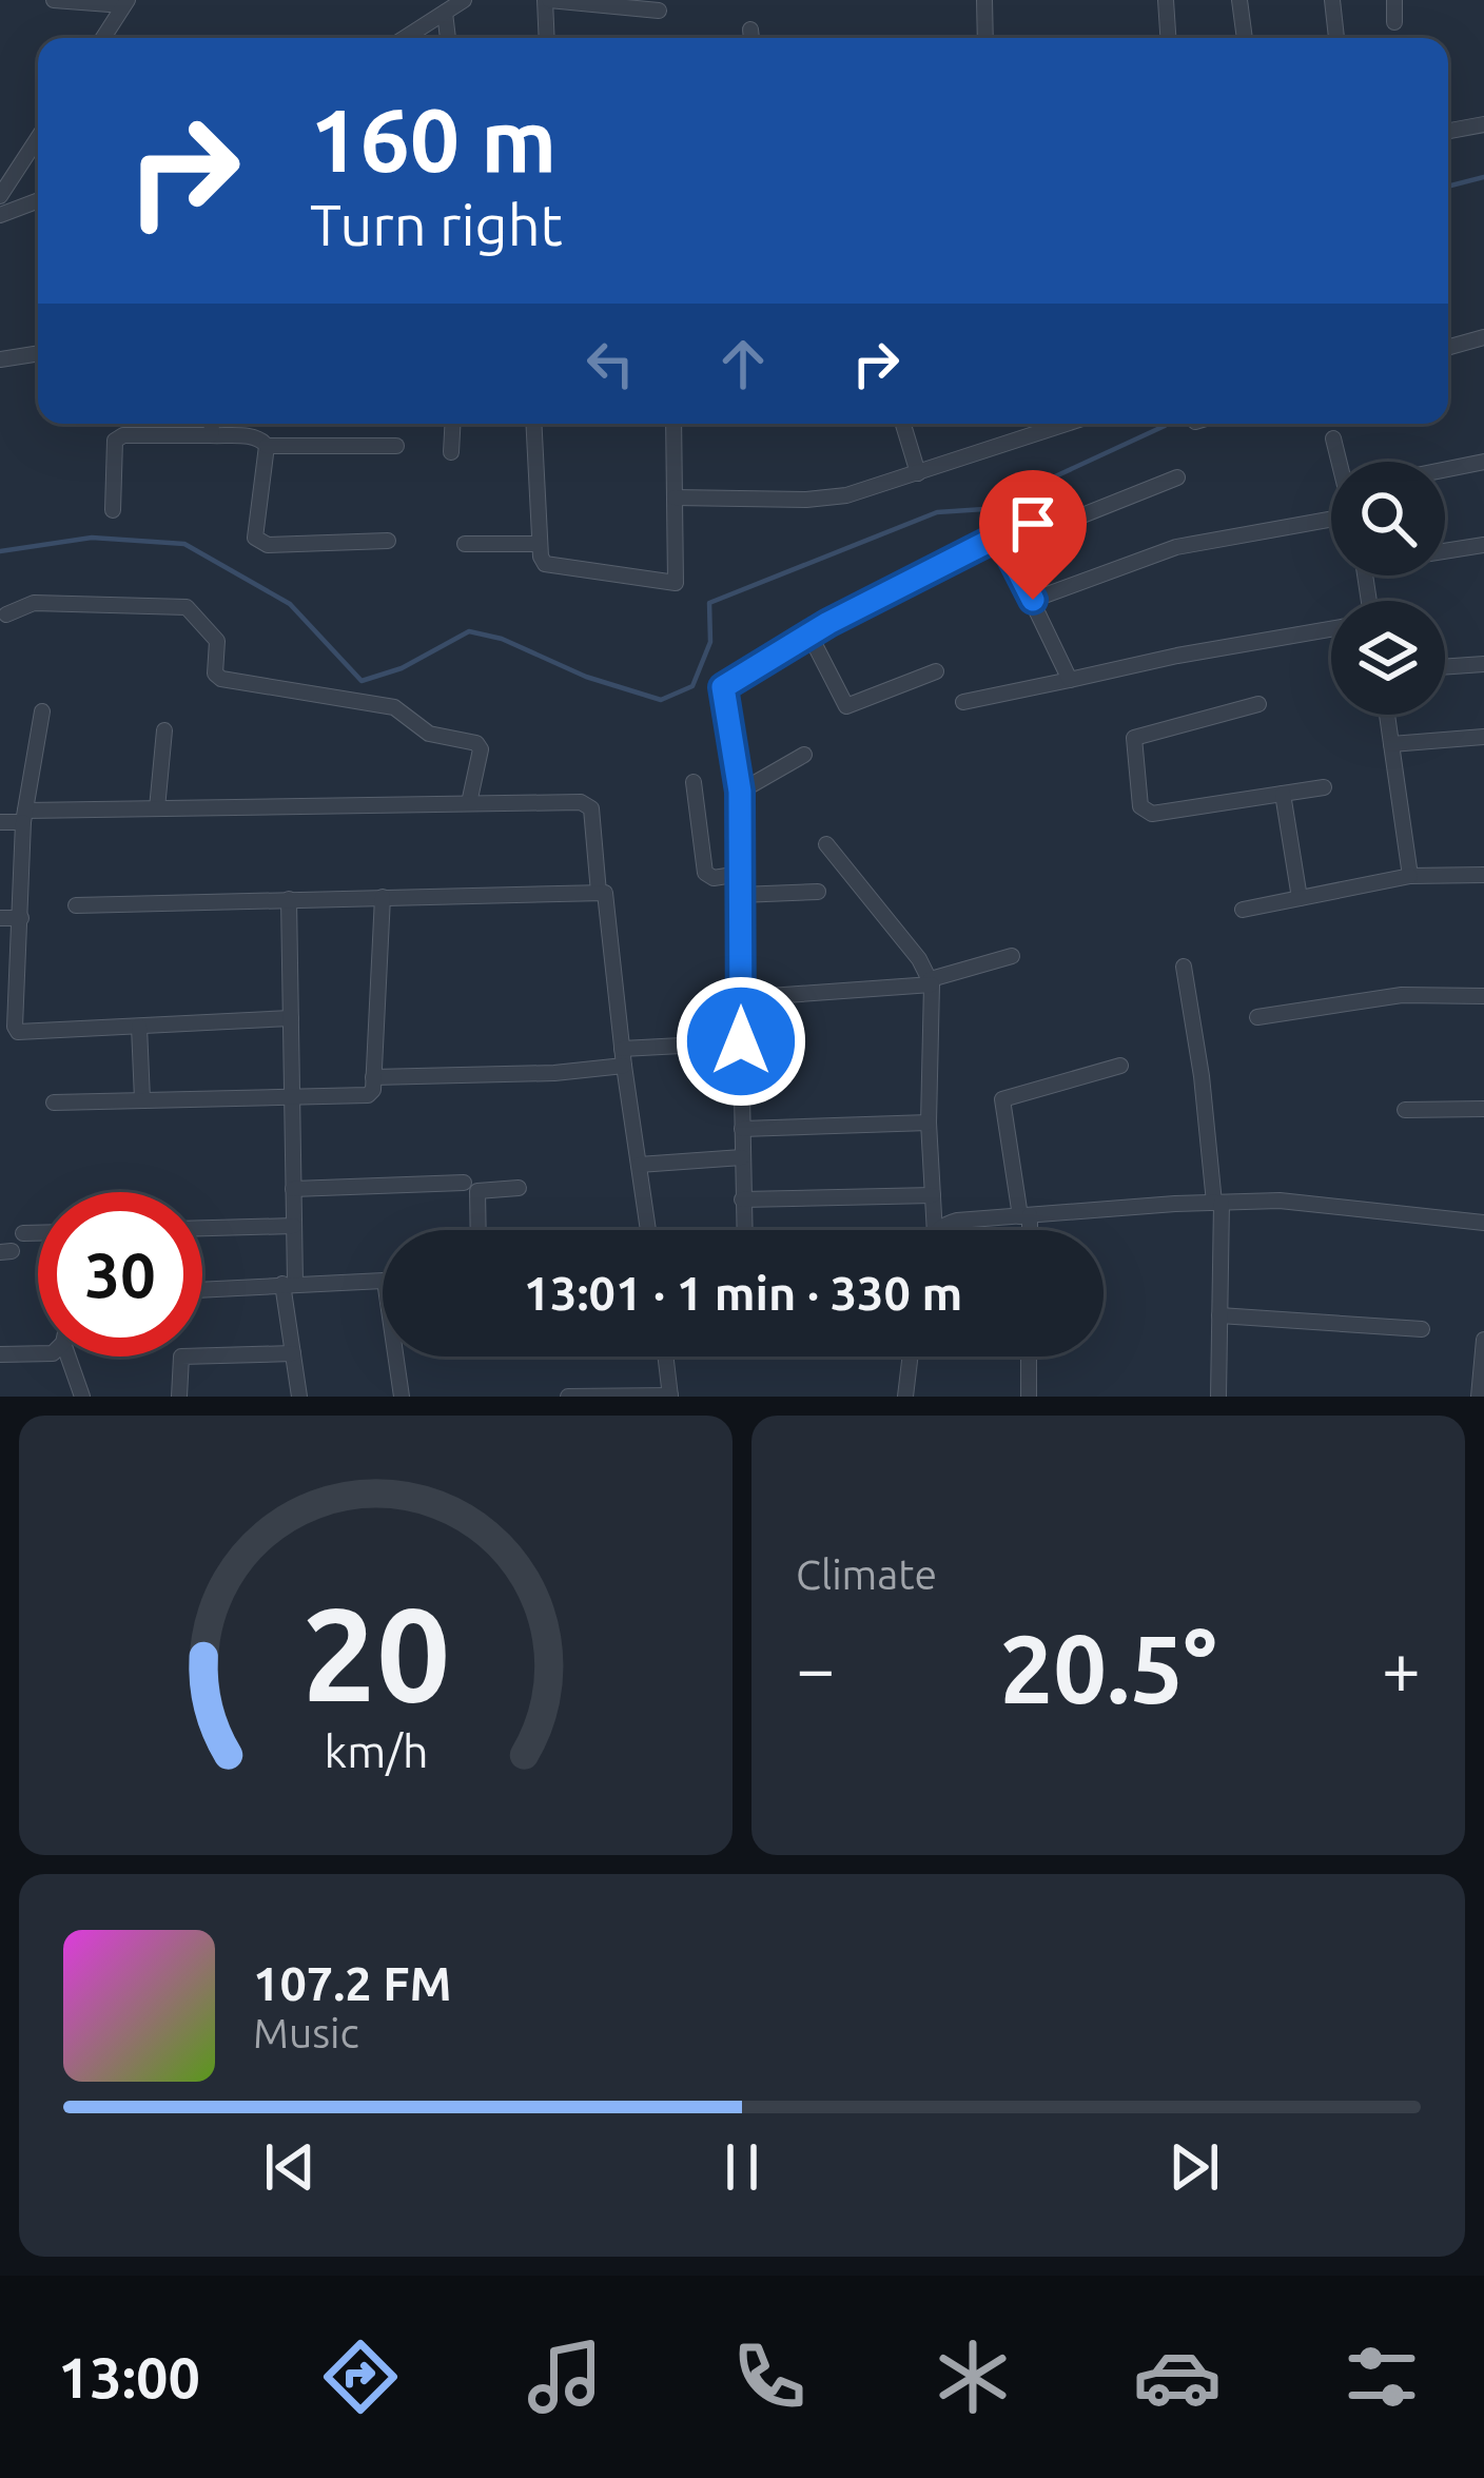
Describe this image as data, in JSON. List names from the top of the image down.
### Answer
{
  "page": {
    "turn": ["160 m", "Turn right"],
    "limit": "30",
    "trip": "13:01 · 1 min · 330 m",
    "tile": "Climate",
    "heat": ["−", "20.5°", "+"],
    "song": ["107.2 FM", "Music"],
    "tabs": "13:00",
    "gauge": ["20", "km/h"]
  }
}
